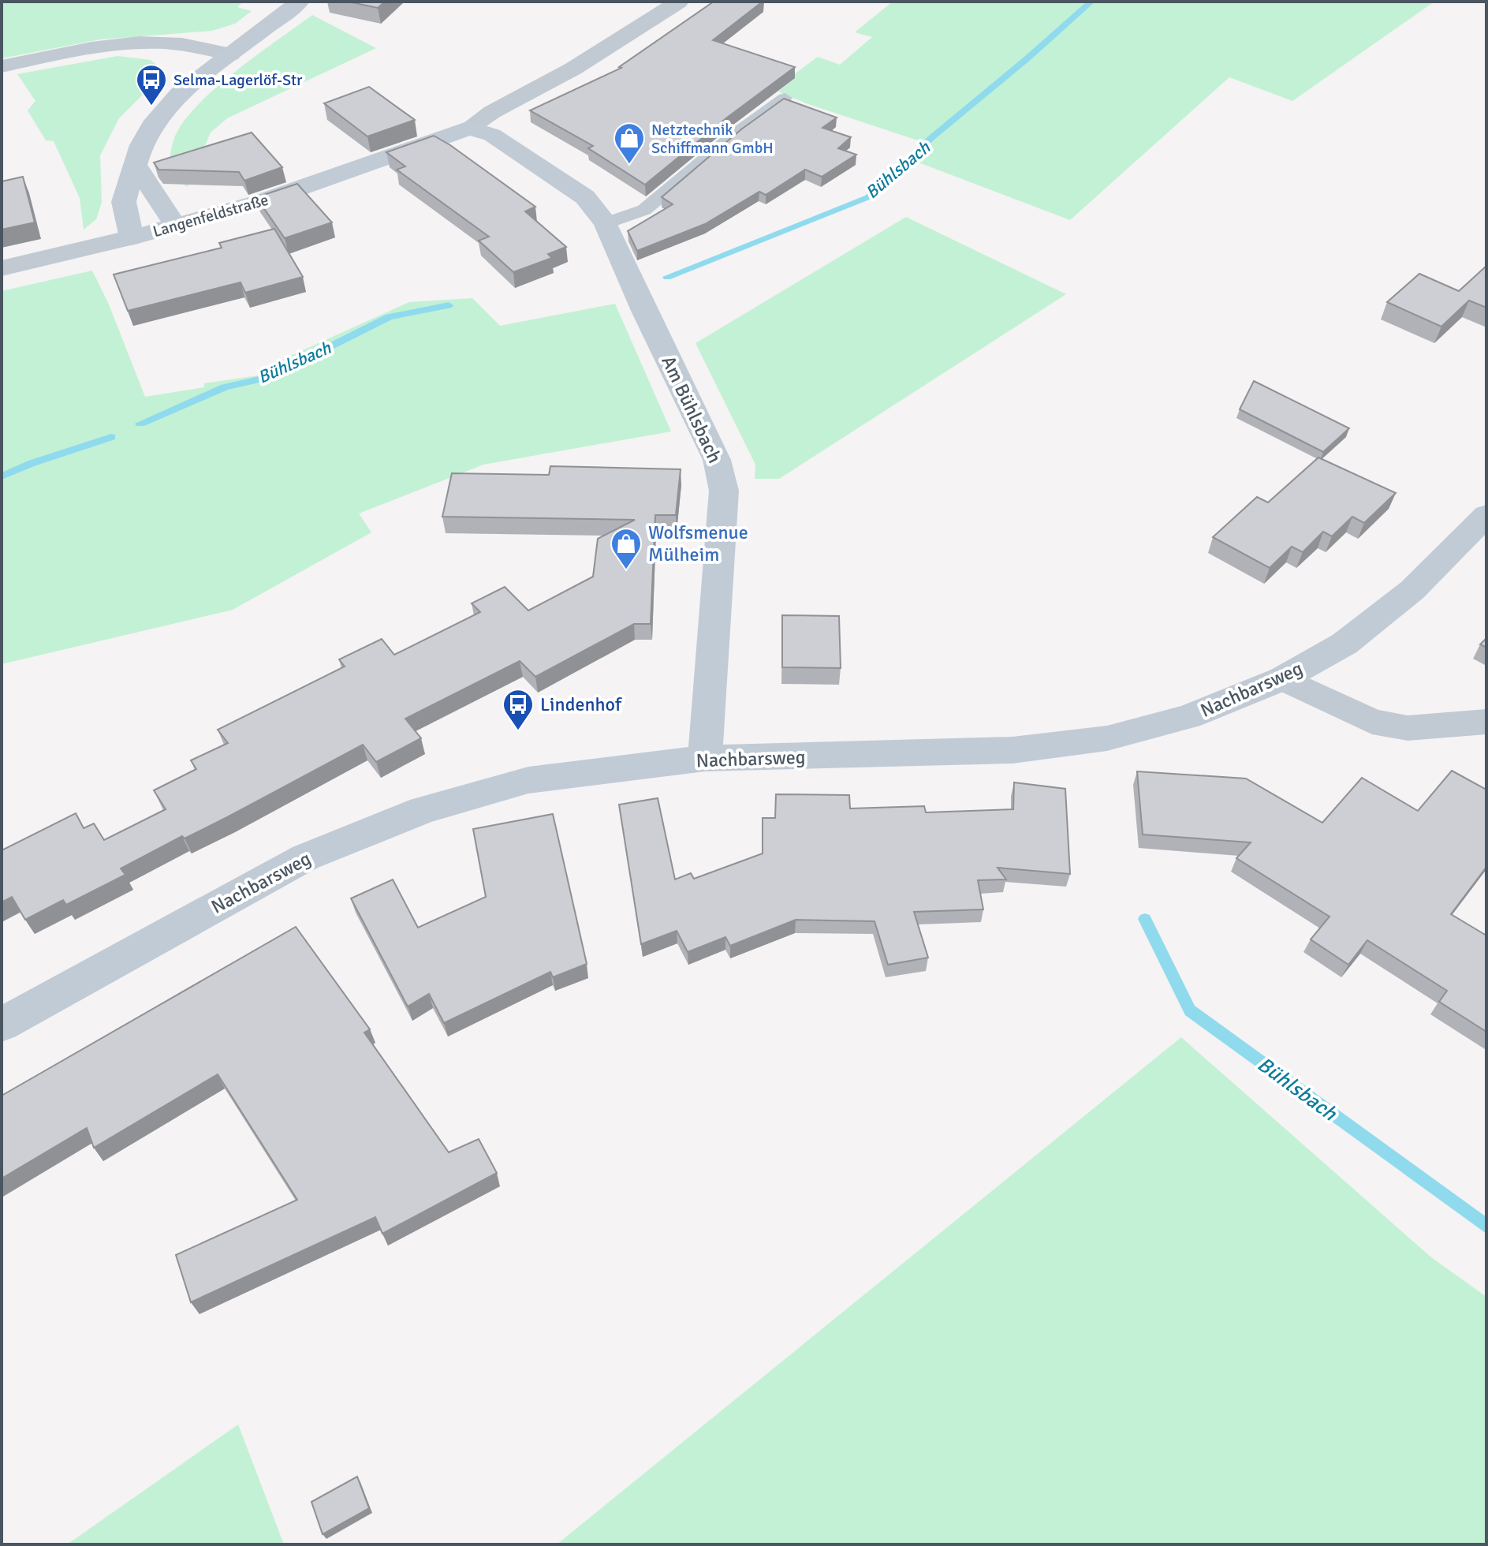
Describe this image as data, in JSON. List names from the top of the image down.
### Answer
{
  "streets": {
    "street": ["Langenfeldstraße", "Am Bühlsbach", "Nachbarsweg"]
  },
  "crossings": [
    ["Langenfeldstraße", "Am Bühlsbach"],
    ["Am Bühlsbach", "Nachbarsweg"]
  ],
  "water": ["Bühlsbach"],
  "places": {
    "bus stop": ["Selma-Lagerlöf-Str", "Lindenhof"],
    "shop": ["Netztechnik Schiffmann GmbH", "Wolfsmenue Mülheim"]
  }
}
